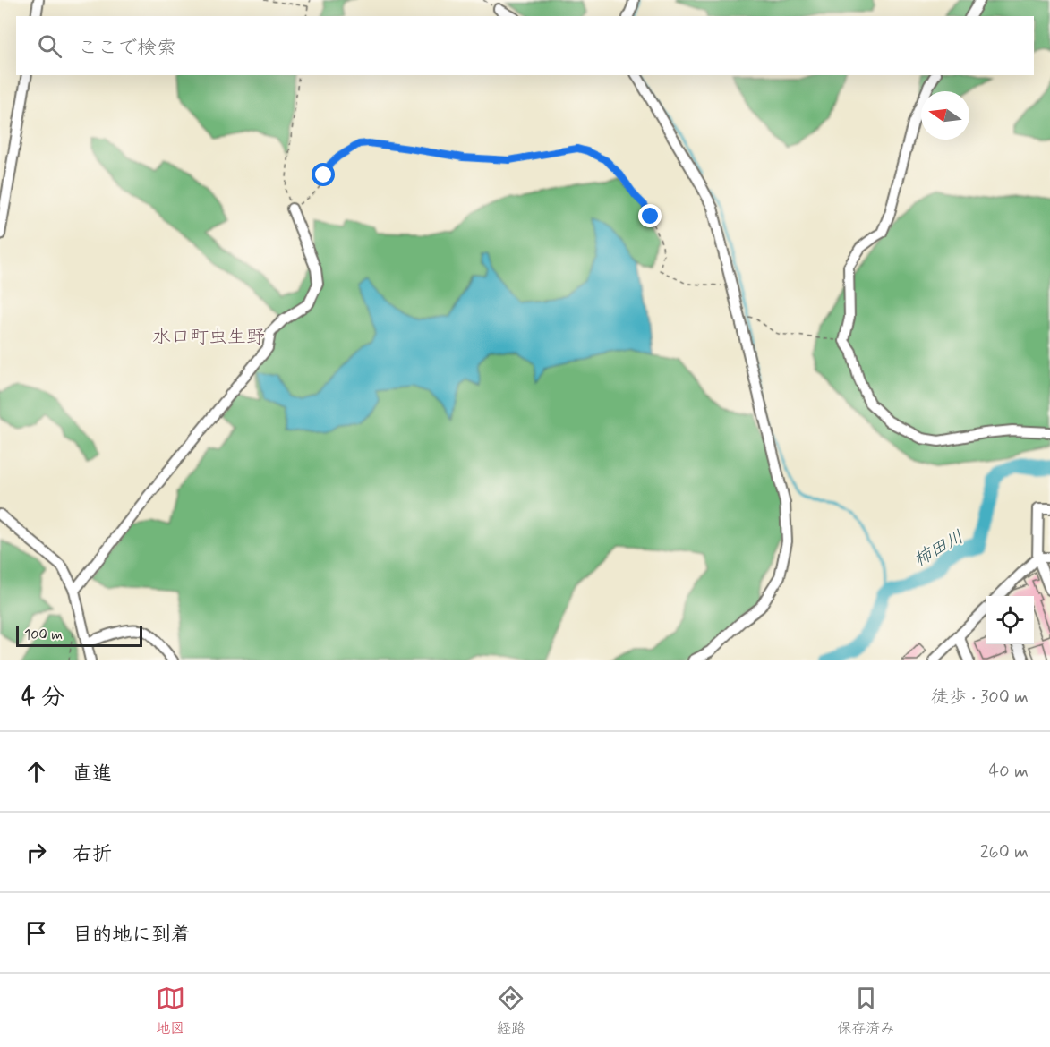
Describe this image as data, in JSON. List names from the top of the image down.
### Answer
{
  "districts": ["水口町虫生野"],
  "water": ["柿田川"],
  "scale_bar": "100 m",
  "north": "left",
  "page": {
    "search": "ここで検索",
    "scale": "100 m",
    "heading": ["4 分", "徒歩 · 300 m"],
    "list": [
      ["直進", "40 m"],
      ["右折", "260 m"],
      "目的地に到着"
    ],
    "nav": ["地図", "経路", "保存済み"]
  }
}
